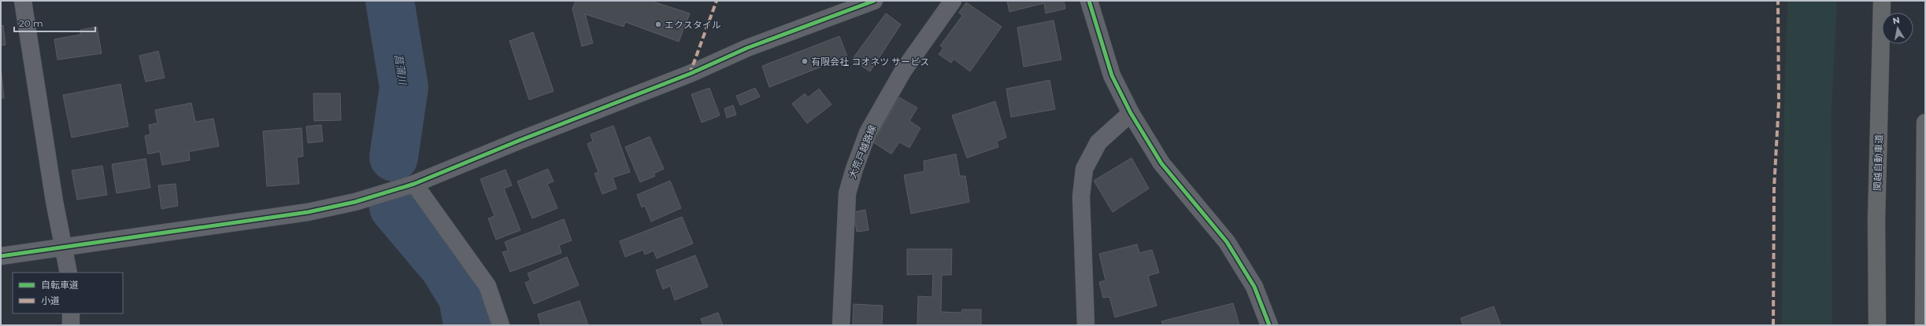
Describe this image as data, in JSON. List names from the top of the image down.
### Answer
{
  "streets": {
    "highway": ["関越自動車道"],
    "main road": ["大荒戸越路線"]
  },
  "water": ["菖蒲川"],
  "places": ["エクスタイル", "有限会社 コオネツ サービス"],
  "legend": ["自転車道", "小道"],
  "scale_bar": "20 m",
  "north": "top"
}
